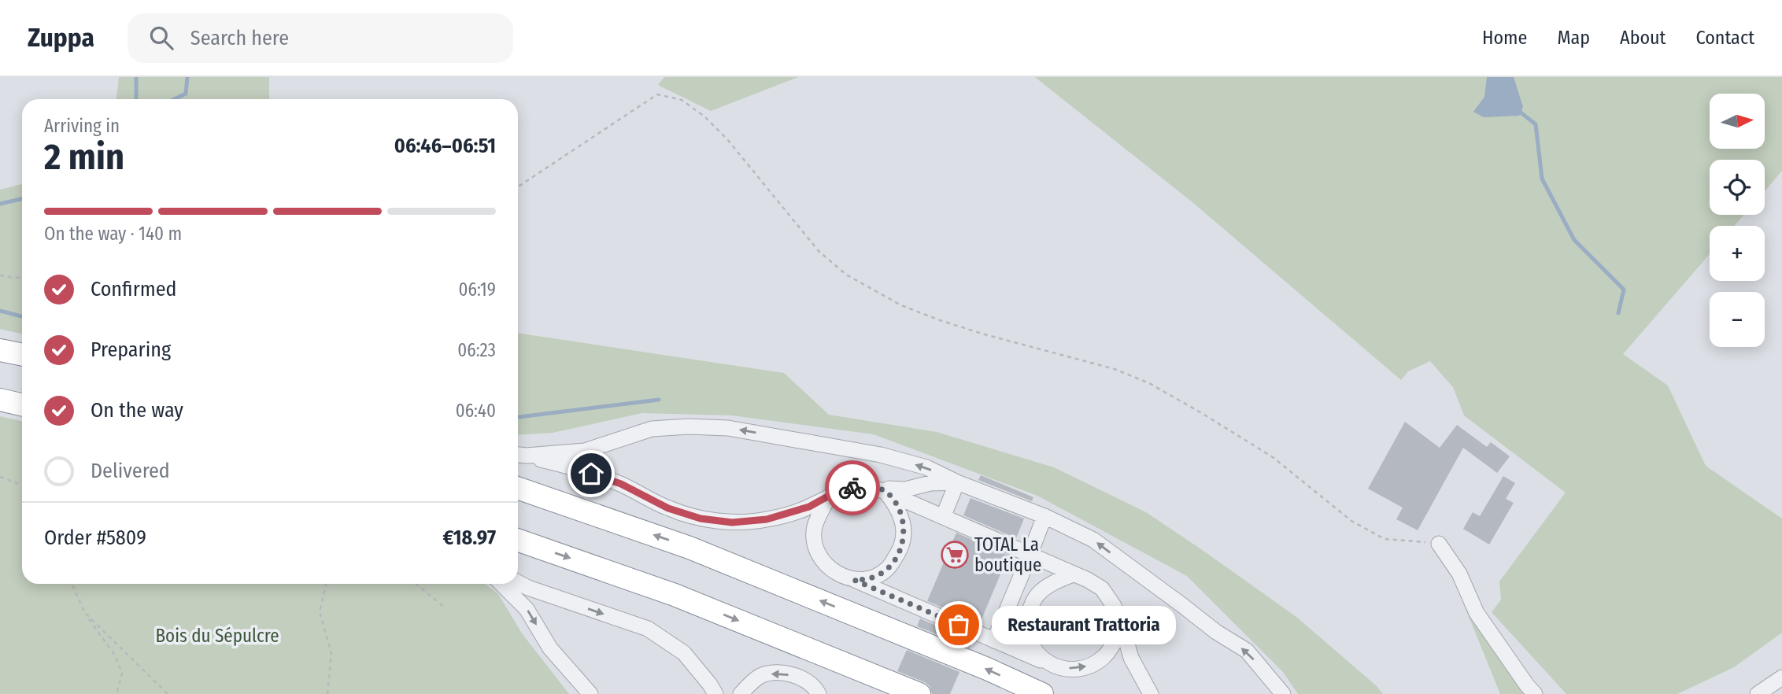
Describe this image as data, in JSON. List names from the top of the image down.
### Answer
{
  "parks": ["Bois du Sépulcre"],
  "places": {
    "supermarket": ["TOTAL La boutique"],
    "other": ["Restaurant Trattoria"]
  },
  "north": "right",
  "page": {
    "header": "Zuppa",
    "search": "Search here",
    "nav": [
      "Home",
      "Map",
      "About",
      "Contact"
    ],
    "map_buttons": ["+", "−"],
    "heading": ["2 min", "Arriving in", "06:46–06:51"],
    "panel": ["Order #5809", "€18.97"],
    "bar": "On the way · 140 m",
    "list": [
      ["Confirmed", "06:19"],
      ["Preparing", "06:23"],
      ["On the way", "06:40"],
      "Delivered"
    ],
    "bubble": "Restaurant Trattoria"
  }
}
